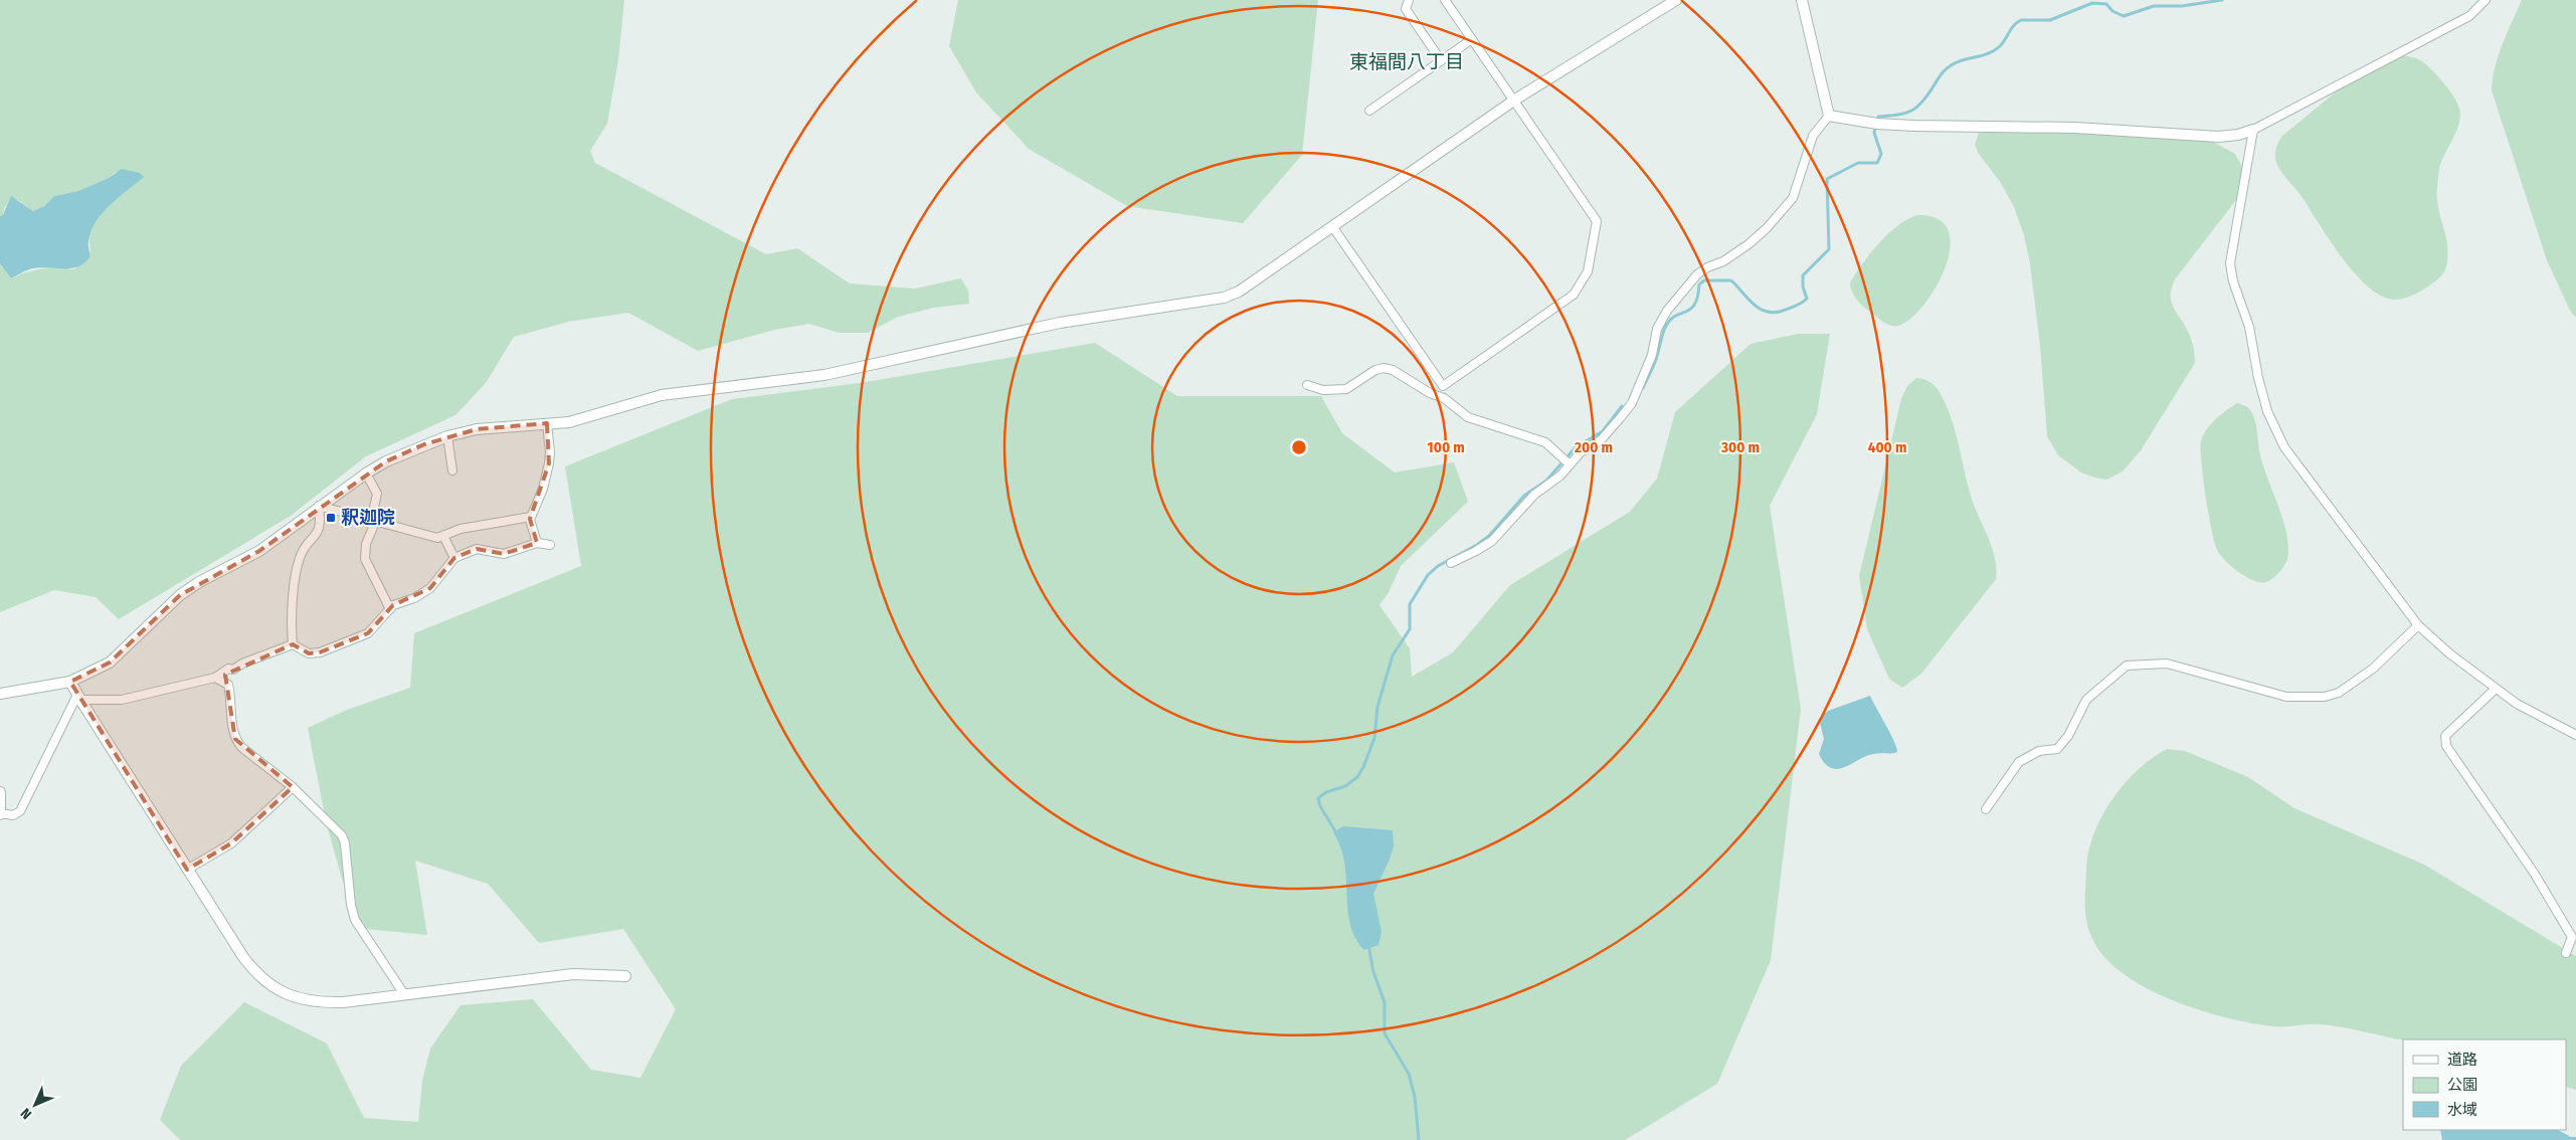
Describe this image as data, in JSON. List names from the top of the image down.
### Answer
{
  "districts": ["東福間八丁目"],
  "places": {
    "transit": ["釈迦院"]
  },
  "legend": ["道路", "公園", "水域"],
  "north": "bottom left",
  "rings": [
    "100 m",
    "200 m",
    "300 m",
    "400 m"
  ]
}
